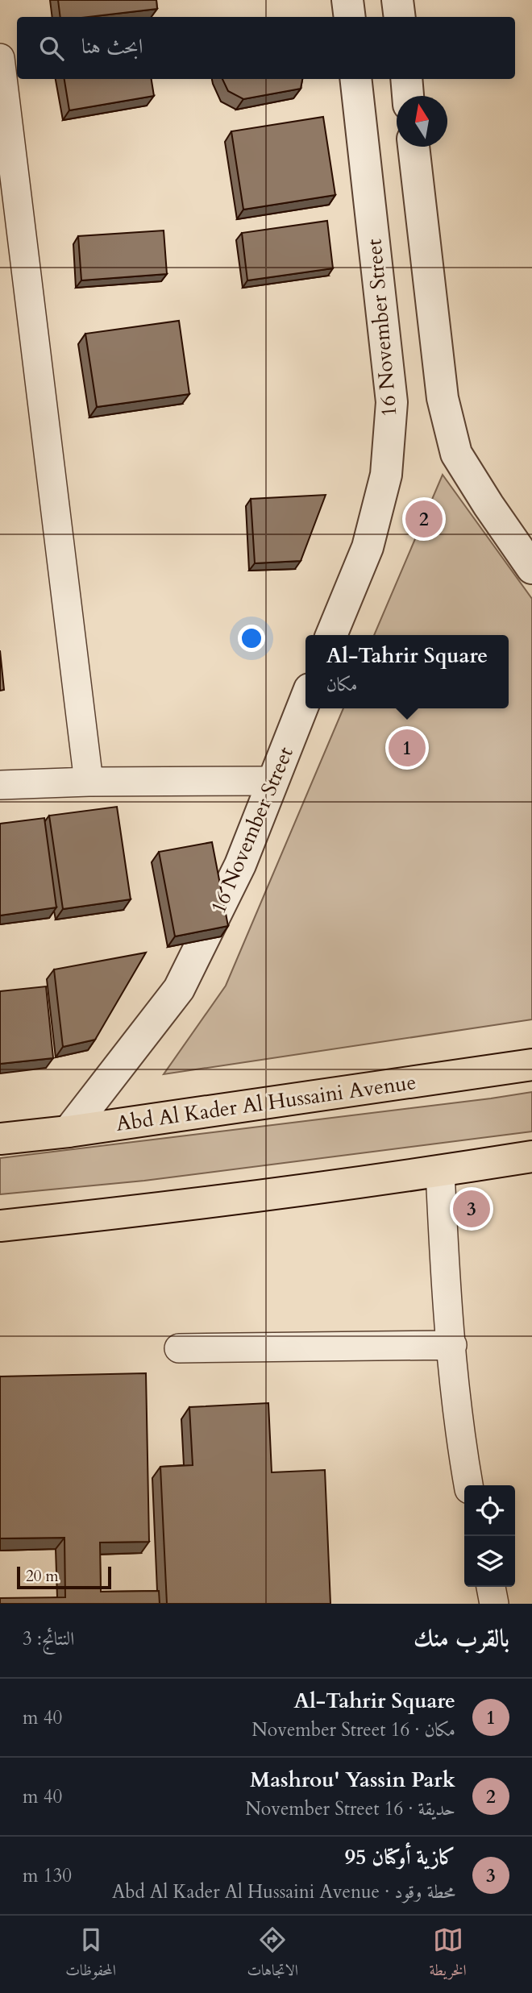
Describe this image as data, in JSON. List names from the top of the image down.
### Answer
{
  "streets": {
    "main road": ["Abd Al Kader Al Hussaini Avenue"],
    "street": ["16 November Street"]
  },
  "crossings": [
    ["16 November Street", "Abd Al Kader Al Hussaini Avenue"]
  ],
  "scale_bar": "20 m",
  "north": "top",
  "page": {
    "search": "ابحث هنا",
    "pins": ["2", "1", "3"],
    "popup": ["Al-Tahrir Square", "مكان"],
    "scale": "20 m",
    "heading": ["بالقرب منك", "النتائج: 3"],
    "list": [
      {
        "mark": "1",
        "name": "Al-Tahrir Square",
        "note": "مكان · 16 November Street",
        "value": "40 m"
      },
      {
        "mark": "2",
        "name": "Mashrou' Yassin Park",
        "note": "حديقة · 16 November Street",
        "value": "40 m"
      },
      {
        "mark": "3",
        "name": "كازية أوكتان 95",
        "note": "محطة وقود · Abd Al Kader Al Hussaini Avenue",
        "value": "130 m"
      }
    ],
    "nav": ["الخريطة", "الاتجاهات", "المحفوظات"]
  }
}
